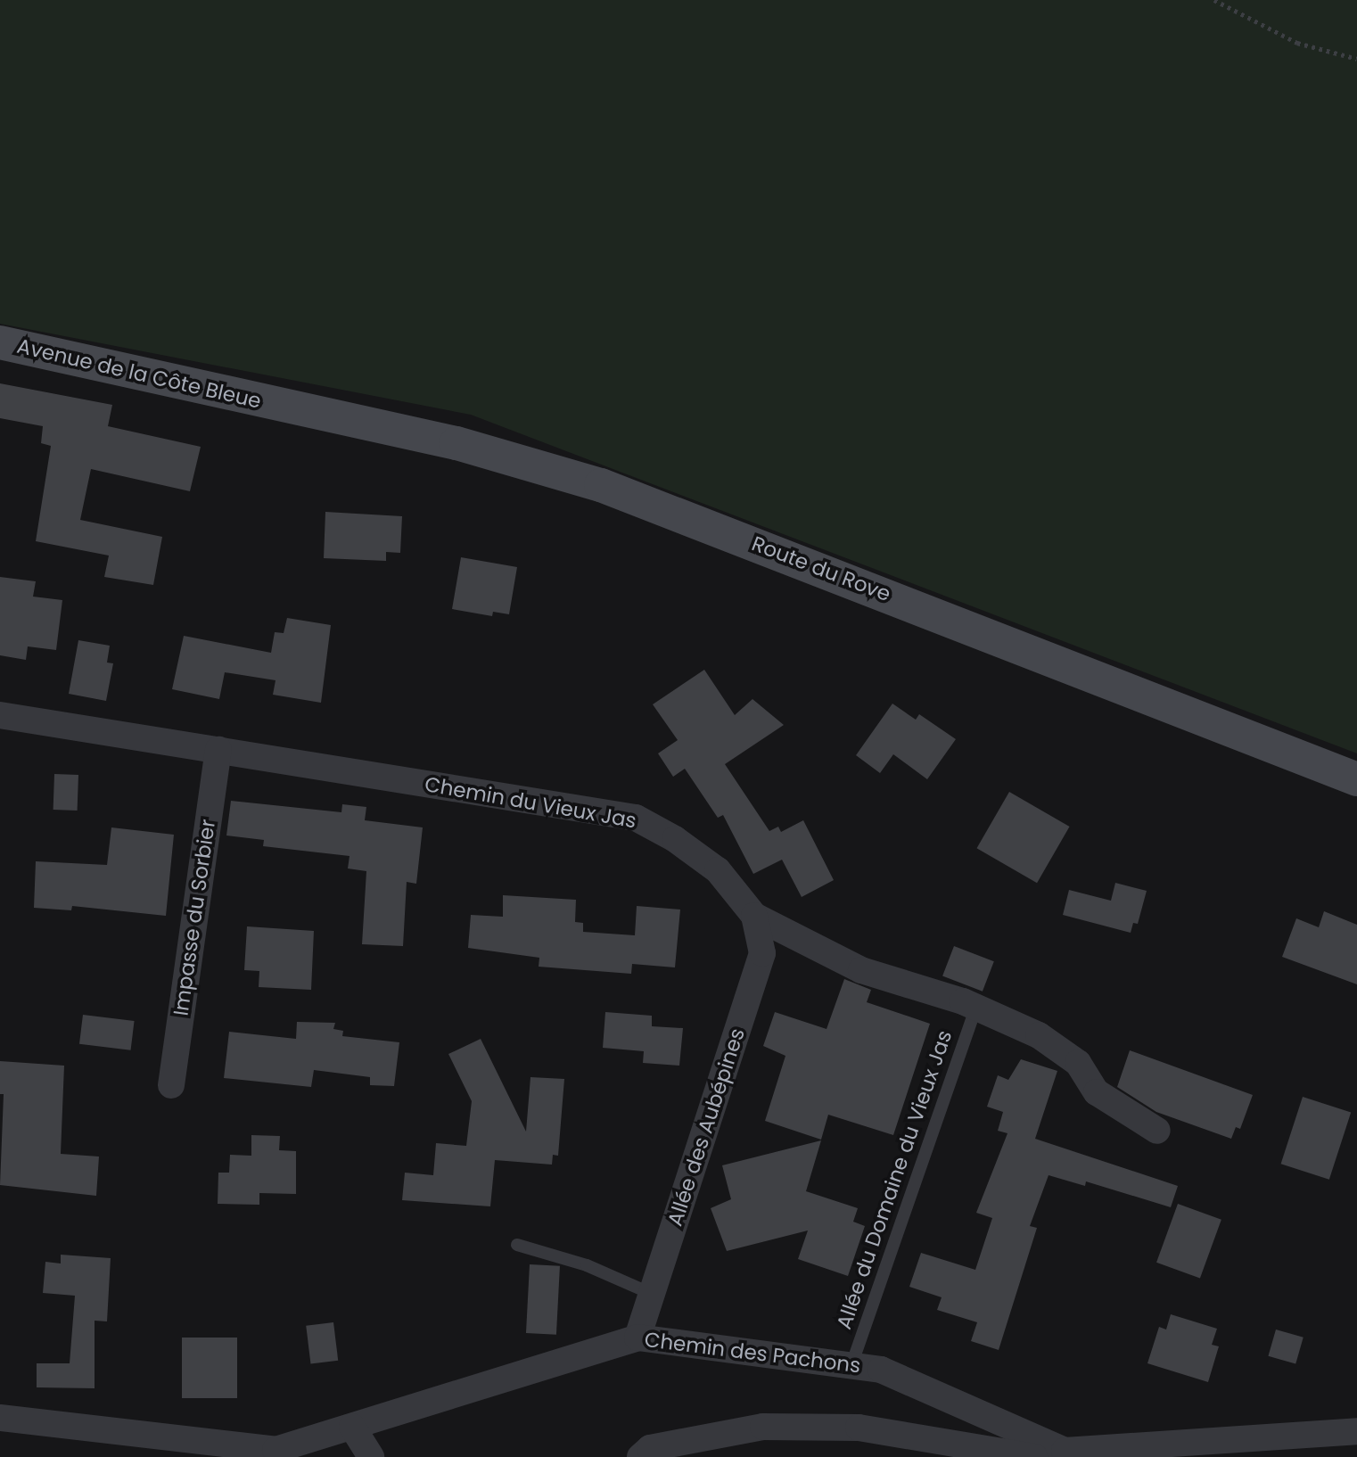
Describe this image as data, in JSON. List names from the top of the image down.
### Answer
{
  "streets": {
    "main road": ["Avenue de la Côte Bleue", "Route du Rove"],
    "street": [
      "Chemin du Vieux Jas",
      "Impasse du Sorbier",
      "Allée des Aubépines",
      "Chemin des Pachons"
    ],
    "lane": ["Allée du Domaine du Vieux Jas"]
  },
  "crossings": [
    ["Avenue de la Côte Bleue", "Route du Rove"],
    ["Chemin du Vieux Jas", "Impasse du Sorbier"],
    ["Chemin du Vieux Jas", "Allée des Aubépines"],
    ["Chemin du Vieux Jas", "Allée du Domaine du Vieux Jas"],
    ["Allée des Aubépines", "Chemin des Pachons"],
    ["Allée du Domaine du Vieux Jas", "Chemin des Pachons"]
  ]
}
